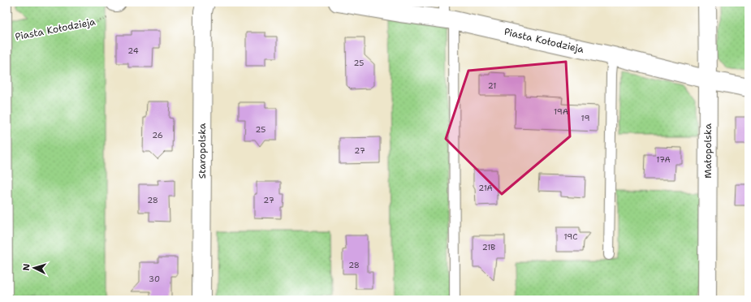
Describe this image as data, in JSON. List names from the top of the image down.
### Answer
{
  "streets": {
    "street": ["Piasta Kołodzieja", "Staropolska", "Małopolska"]
  },
  "crossings": [
    ["Piasta Kołodzieja", "Małopolska"]
  ],
  "house_numbers": [
    "24",
    "25",
    "21",
    "19A",
    "19",
    "25",
    "26",
    "27",
    "17A",
    "21A",
    "28",
    "27",
    "19C",
    "21B",
    "28",
    "30"
  ],
  "north": "left"
}
